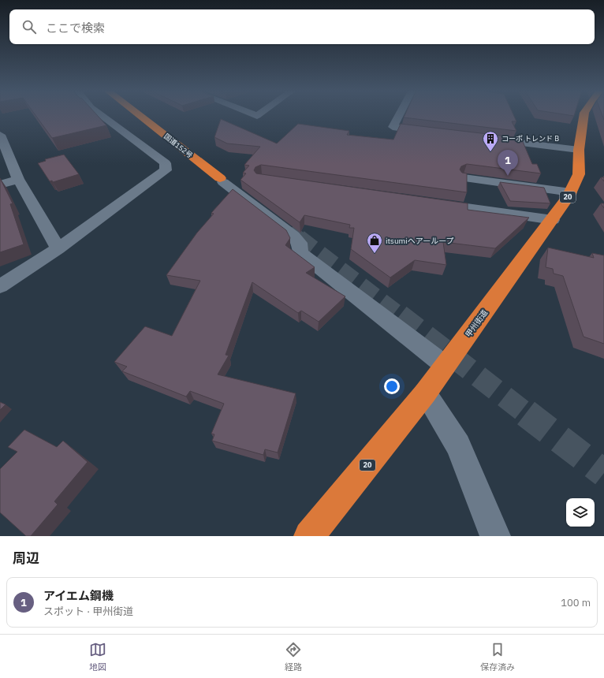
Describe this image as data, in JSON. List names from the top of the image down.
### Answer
{
  "streets": {
    "highway": ["国道152号", "20", "甲州街道"]
  },
  "places": {
    "building": ["コーポ トレンド B"],
    "shop": ["itsumiヘアーループ"]
  },
  "page": {
    "search": "ここで検索",
    "pins": "1",
    "heading": "周辺",
    "list": [
      {
        "mark": "1",
        "name": "アイエム鋼機",
        "note": "スポット · 甲州街道",
        "value": "100 m"
      }
    ],
    "nav": ["地図", "経路", "保存済み"]
  }
}
